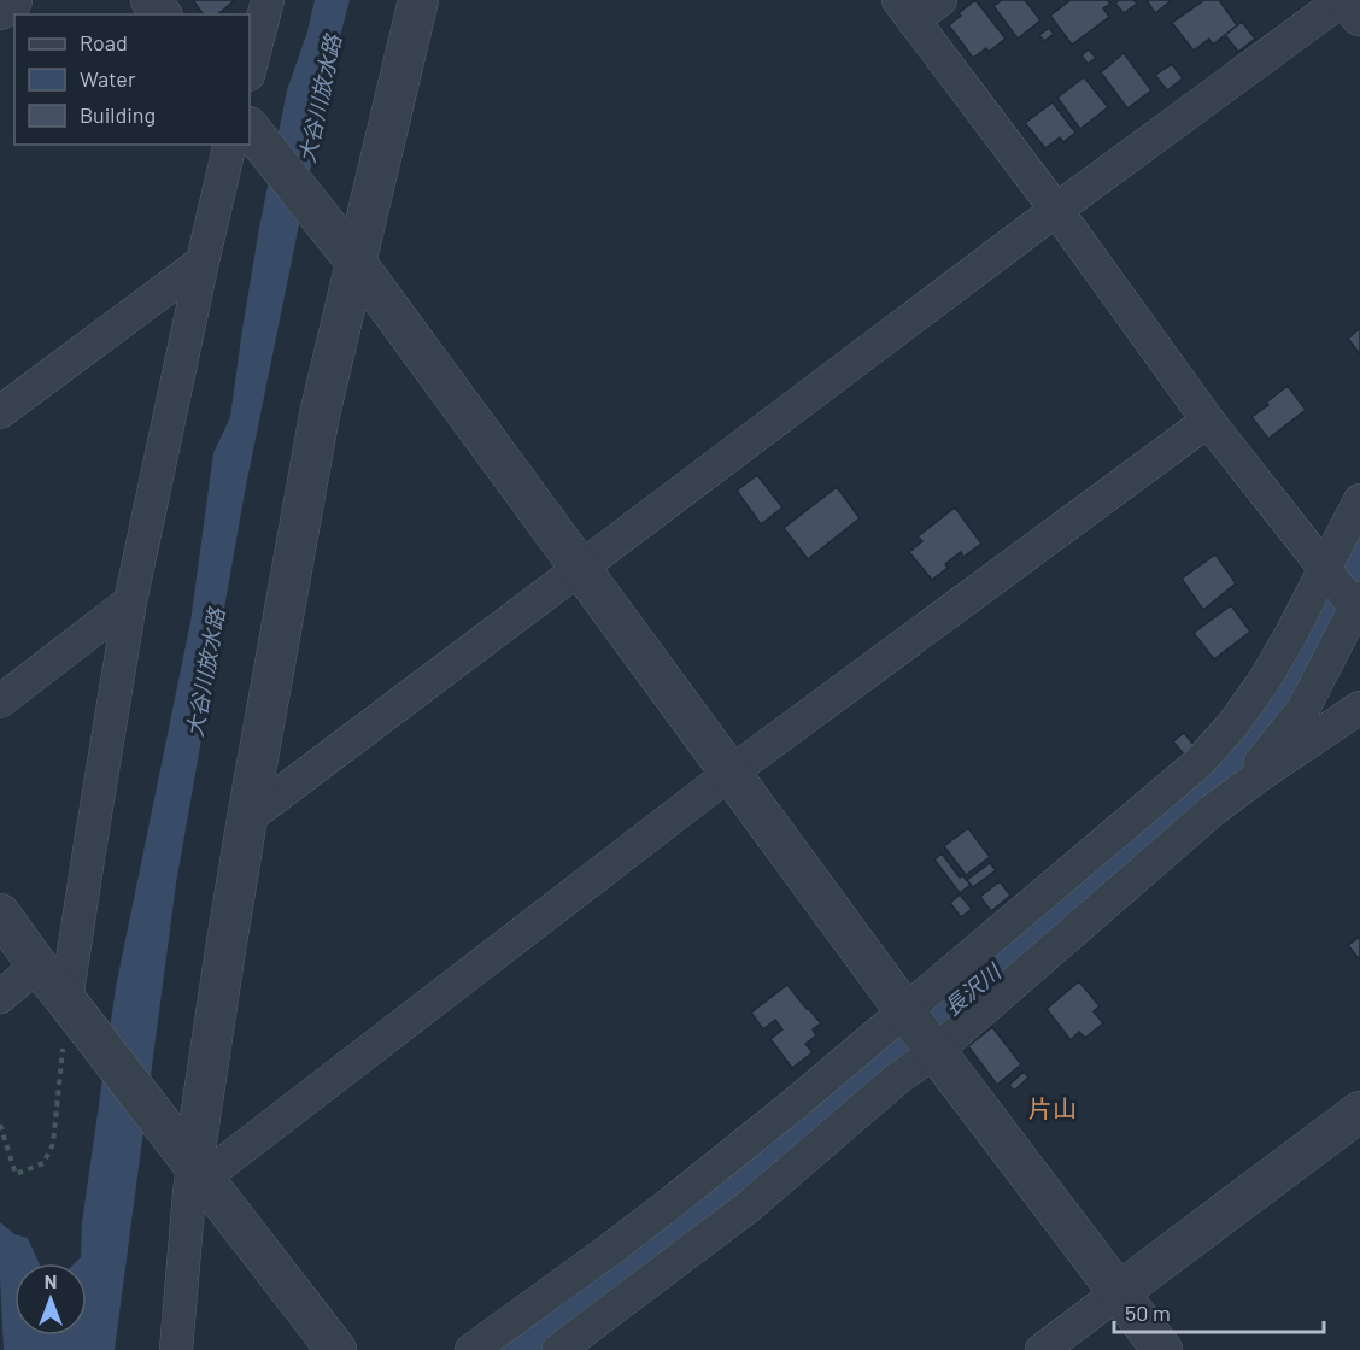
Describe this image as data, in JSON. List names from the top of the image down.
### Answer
{
  "districts": ["片山"],
  "water": ["大谷川放水路", "長沢川"],
  "legend": ["Road", "Water", "Building"],
  "scale_bar": "50 m",
  "north": "top"
}
